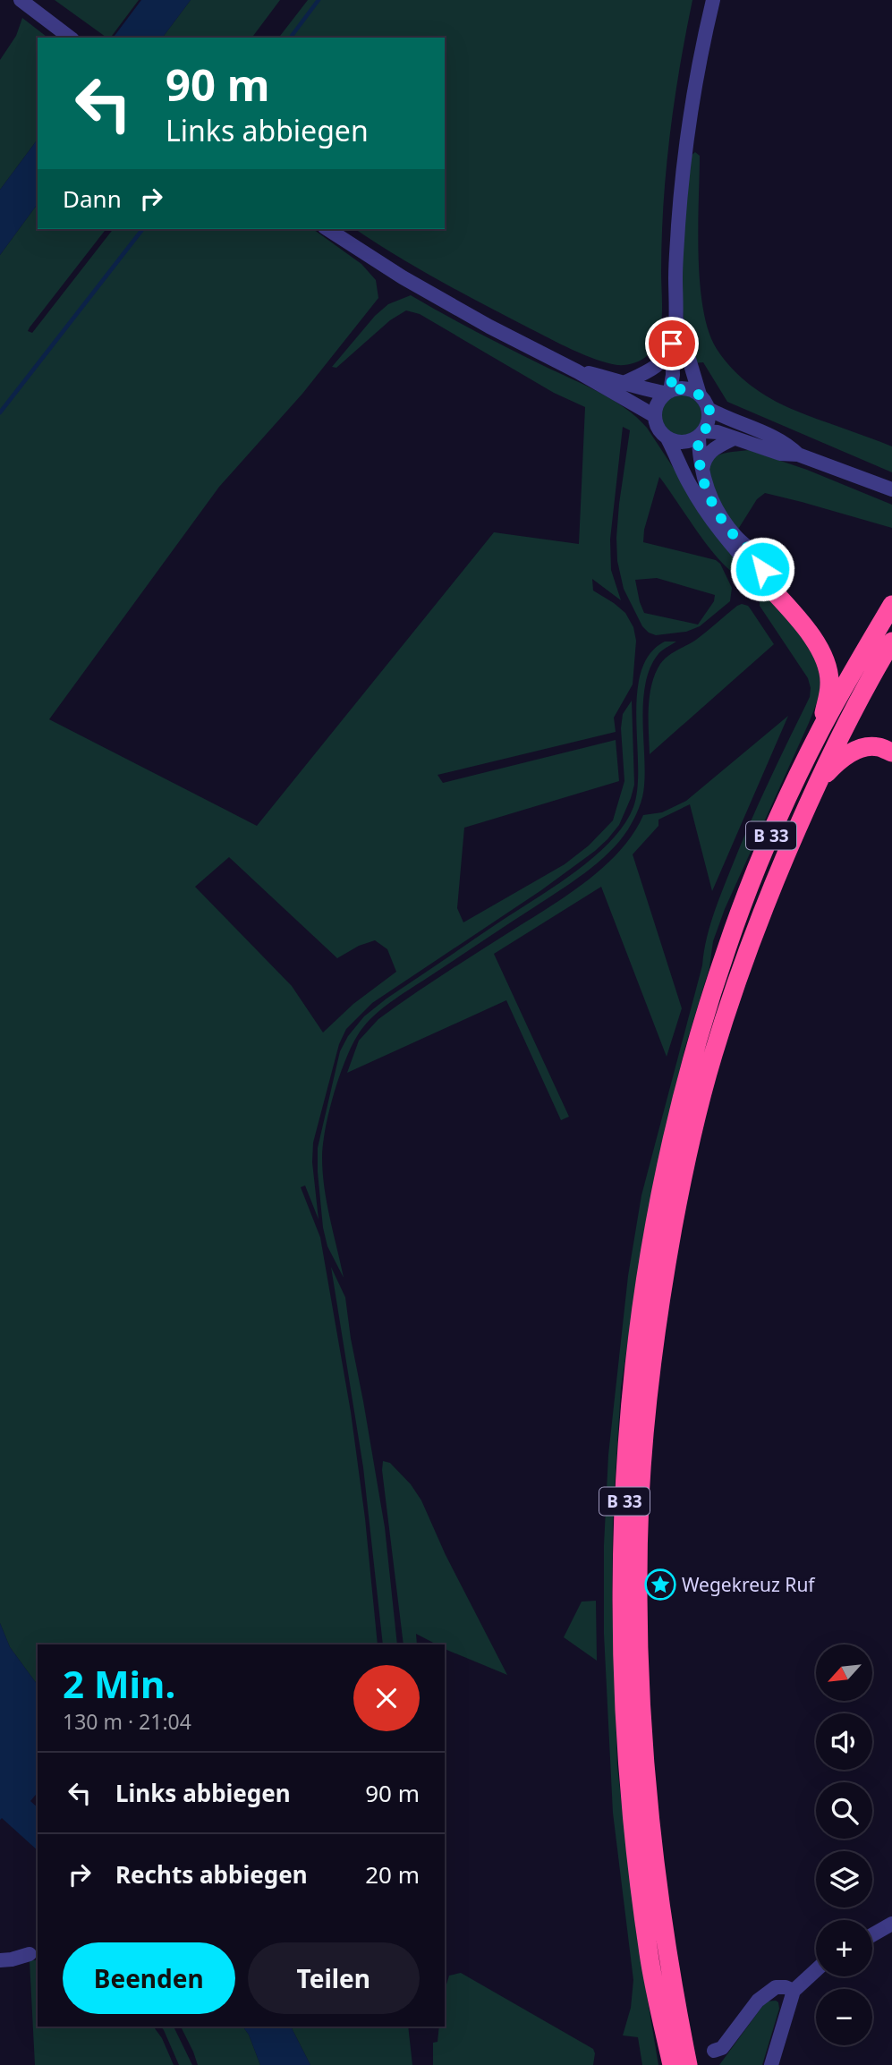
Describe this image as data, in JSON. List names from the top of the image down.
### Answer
{
  "streets": {
    "highway": ["B 33"]
  },
  "places": {
    "place": ["Wegekreuz Ruf"]
  },
  "north": "bottom left",
  "page": {
    "turn": ["90 m", "Links abbiegen"],
    "then": "Dann",
    "map_buttons": ["+", "−"],
    "heading": ["2 Min.", "130 m · 21:04"],
    "list": [
      {
        "name": "Links abbiegen",
        "value": "90 m"
      },
      {
        "name": "Rechts abbiegen",
        "value": "20 m"
      }
    ],
    "buttons": ["Beenden", "Teilen"]
  }
}
